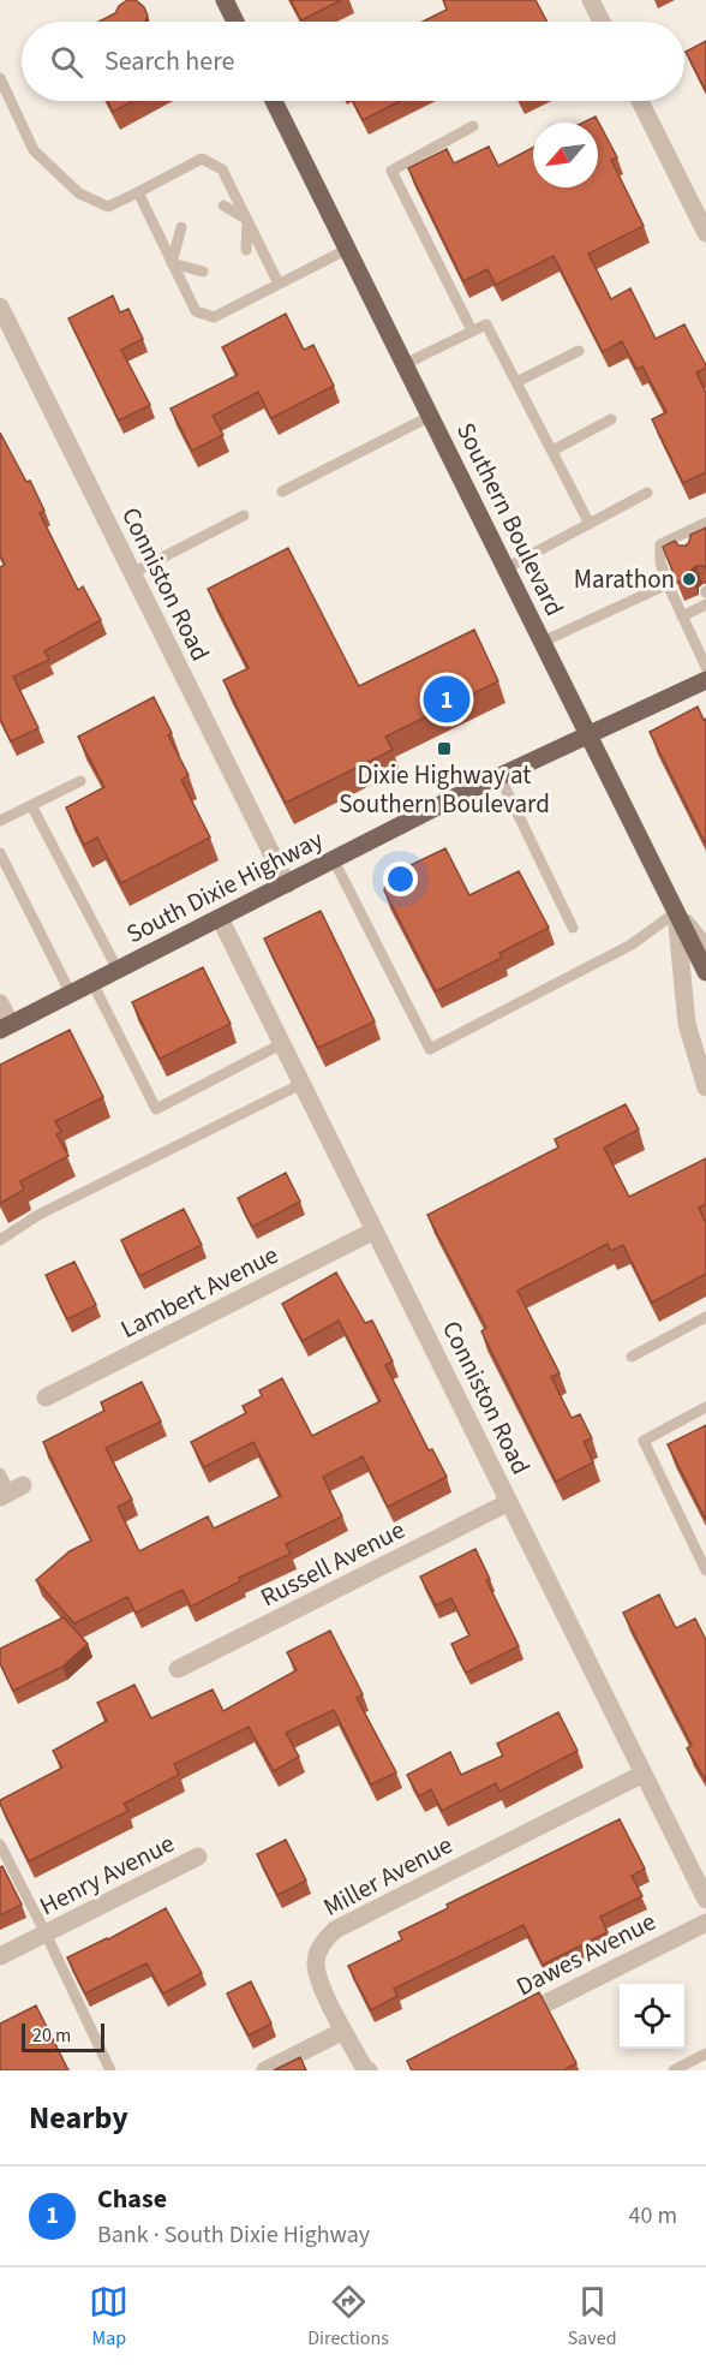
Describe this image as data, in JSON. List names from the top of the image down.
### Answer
{
  "streets": {
    "main road": ["Southern Boulevard", "South Dixie Highway"],
    "street": [
      "Conniston Road",
      "Lambert Avenue",
      "Russell Avenue",
      "Henry Avenue",
      "Miller Avenue",
      "Dawes Avenue"
    ]
  },
  "crossings": [
    ["Southern Boulevard", "South Dixie Highway"],
    ["Conniston Road", "South Dixie Highway"],
    ["Conniston Road", "Lambert Avenue"],
    ["Conniston Road", "Russell Avenue"],
    ["Conniston Road", "Miller Avenue"]
  ],
  "places": {
    "other": ["Marathon"],
    "transit": ["Dixie Highway at Southern Boulevard"]
  },
  "scale_bar": "20 m",
  "north": "bottom left",
  "page": {
    "search": "Search here",
    "pins": "1",
    "scale": "20 m",
    "heading": "Nearby",
    "list": [
      {
        "mark": "1",
        "name": "Chase",
        "note": "Bank · South Dixie Highway",
        "value": "40 m"
      }
    ],
    "nav": ["Map", "Directions", "Saved"]
  }
}
